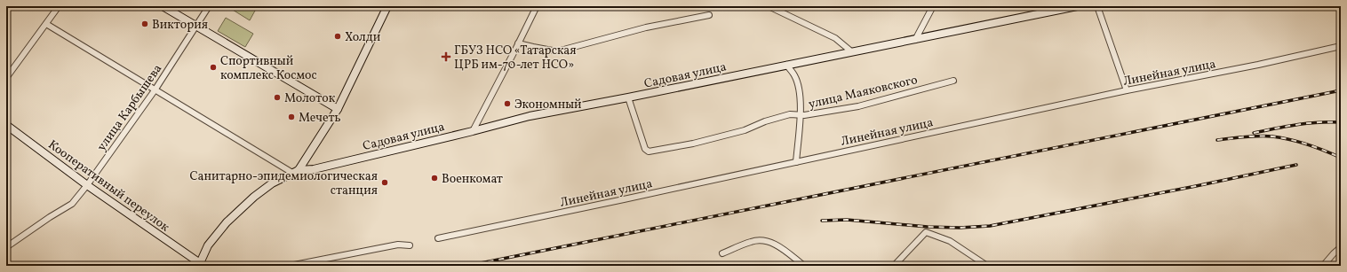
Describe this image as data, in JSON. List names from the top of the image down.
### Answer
{
  "streets": {
    "street": [
      "Линейная улица",
      "Садовая улица",
      "улица Маяковского",
      "улица Карбышева",
      "Кооперативный переулок"
    ]
  },
  "crossings": [
    ["Садовая улица", "улица Маяковского"],
    ["улица Карбышева", "Кооперативный переулок"]
  ],
  "places": {
    "other": [
      "Виктория",
      "Холди",
      "Спортивный комплекс Космос",
      "Молоток",
      "Экономный",
      "Мечеть",
      "Военкомат",
      "Санитарно-эпидемиологическая станция"
    ],
    "health": ["ГБУЗ НСО «Татарская ЦРБ им-70-лет НСО»"]
  }
}
